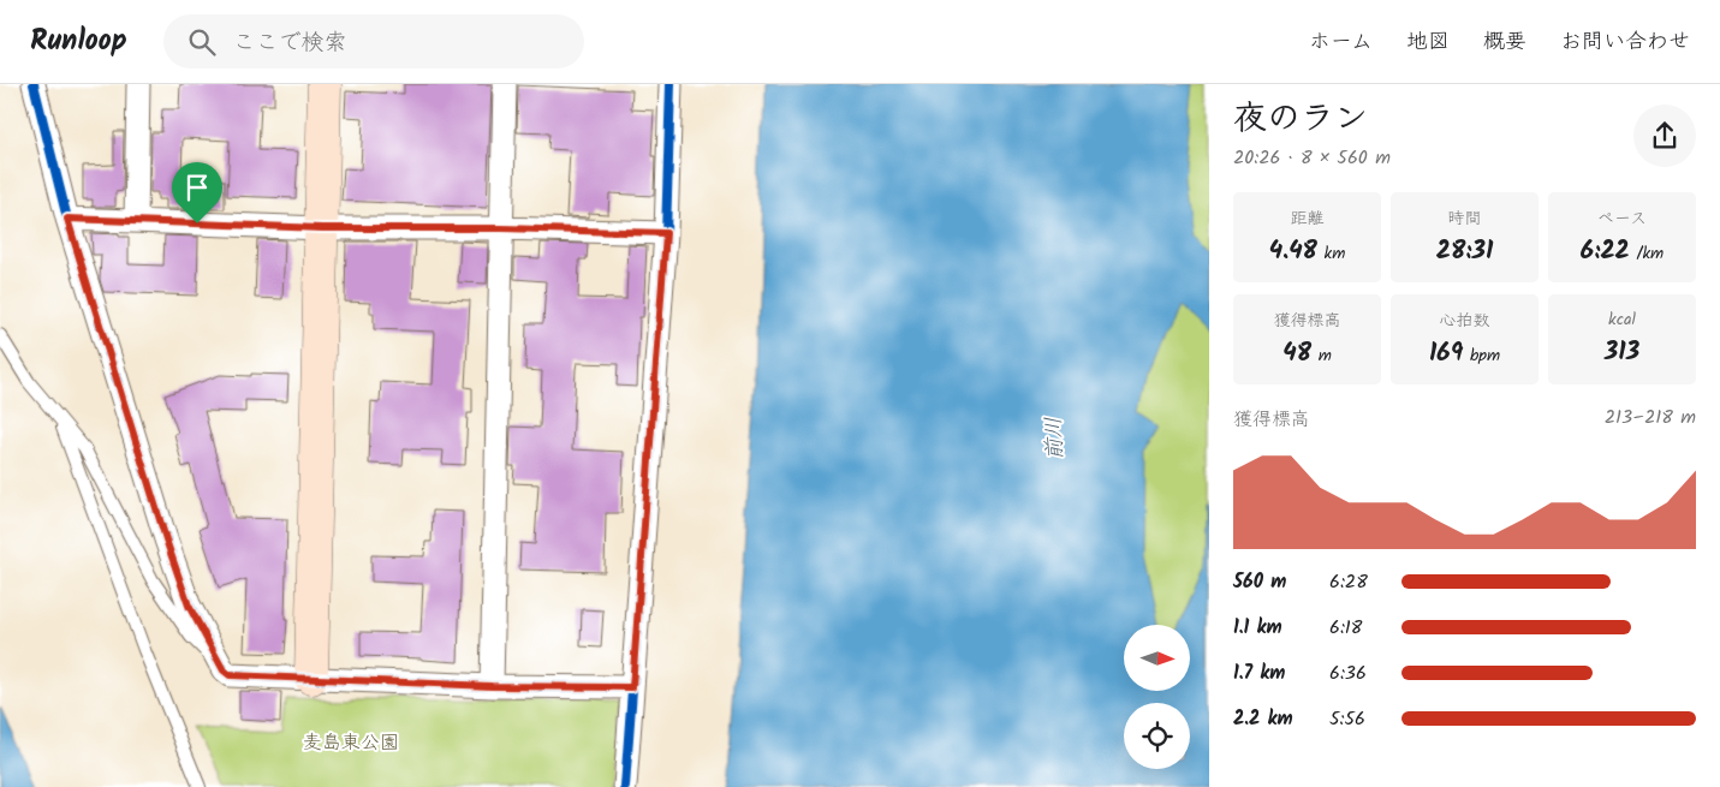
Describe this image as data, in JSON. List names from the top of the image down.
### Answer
{
  "water": ["前川"],
  "parks": ["麦島東公園"],
  "north": "right",
  "page": {
    "header": "Runloop",
    "search": "ここで検索",
    "nav": [
      "ホーム",
      "地図",
      "概要",
      "お問い合わせ"
    ],
    "heading": ["夜のラン", "20:26 · 8 × 560 m"],
    "stats": [
      ["距離", "4.48 km"],
      ["時間", "28:31"],
      ["ペース", "6:22 /km"],
      ["獲得標高", "48 m"],
      ["心拍数", "169 bpm"],
      ["kcal", "313"]
    ],
    "chart": ["獲得標高", "213–218 m"],
    "list": [
      {
        "name": "560 m",
        "note": "6:28"
      },
      {
        "name": "1.1 km",
        "note": "6:18"
      },
      {
        "name": "1.7 km",
        "note": "6:36"
      },
      {
        "name": "2.2 km",
        "note": "5:56"
      }
    ]
  }
}
